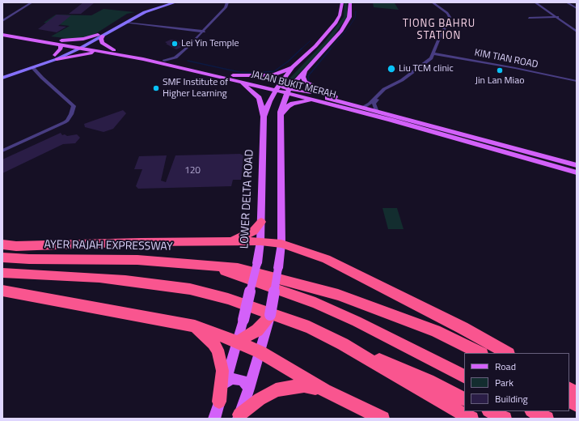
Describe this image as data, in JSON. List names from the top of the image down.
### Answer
{
  "streets": {
    "highway": ["AYER RAJAH EXPRESSWAY"],
    "main road": ["JALAN BUKIT MERAH", "LOWER DELTA ROAD"],
    "street": ["KIM TIAN ROAD"]
  },
  "crossings": [
    ["JALAN BUKIT MERAH", "LOWER DELTA ROAD"]
  ],
  "districts": ["TIONG BAHRU STATION"],
  "places": [
    "Lei Yin Temple",
    "Liu TCM clinic",
    "Jin Lan Miao",
    "SMF Institute of Higher Learning"
  ],
  "house_numbers": ["120"],
  "legend": ["Road", "Park", "Building"]
}
